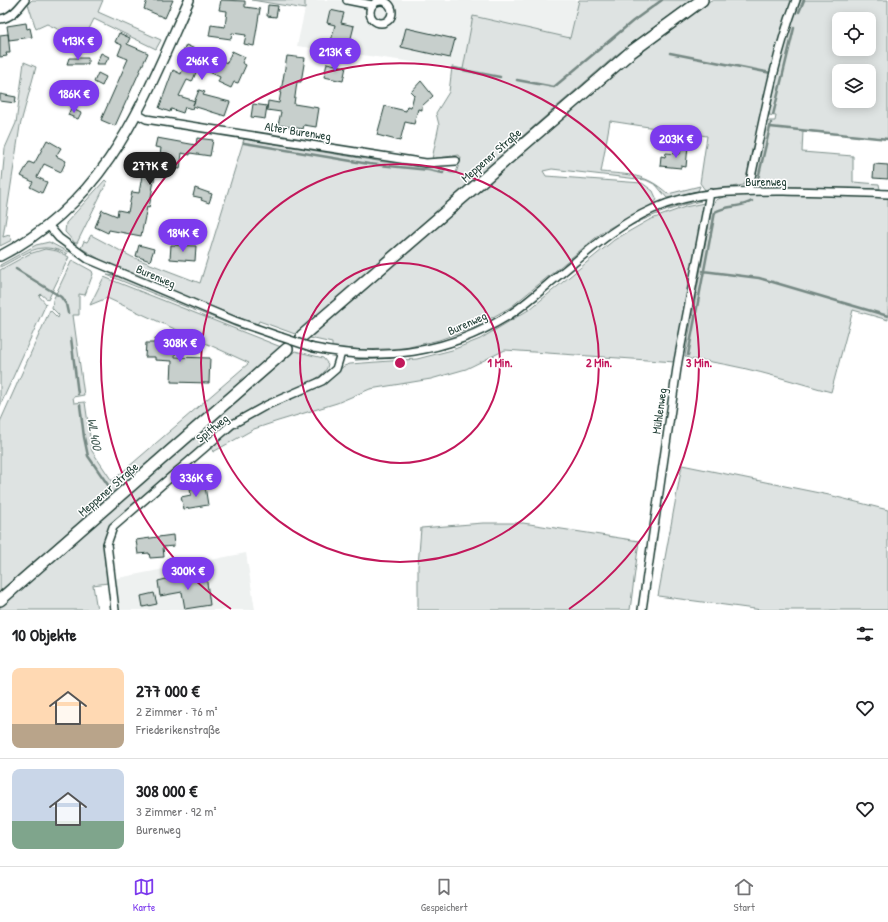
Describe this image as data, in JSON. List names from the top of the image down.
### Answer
{
  "streets": {
    "main road": ["Meppener Straße"],
    "street": [
      "Alter Burenweg",
      "Burenweg",
      "Mühlenweg",
      "Spittweg"
    ]
  },
  "crossings": [
    ["Burenweg", "Mühlenweg"],
    ["Burenweg", "Spittweg"]
  ],
  "water": ["WL 400"],
  "page": {
    "price": [
      "413K €",
      "213K €",
      "246K €",
      "186K €",
      "203K €",
      "277K €",
      "184K €",
      "308K €",
      "336K €",
      "300K €"
    ],
    "heading": "10 Objekte",
    "list": [
      {
        "name": "277 000 €",
        "note": "2 Zimmer · 76 m² · Friederikenstraße"
      },
      {
        "name": "308 000 €",
        "note": "3 Zimmer · 92 m² · Burenweg"
      }
    ],
    "tabs": ["Karte", "Gespeichert", "Start"]
  },
  "rings": ["1 Min.", "2 Min.", "3 Min."]
}
